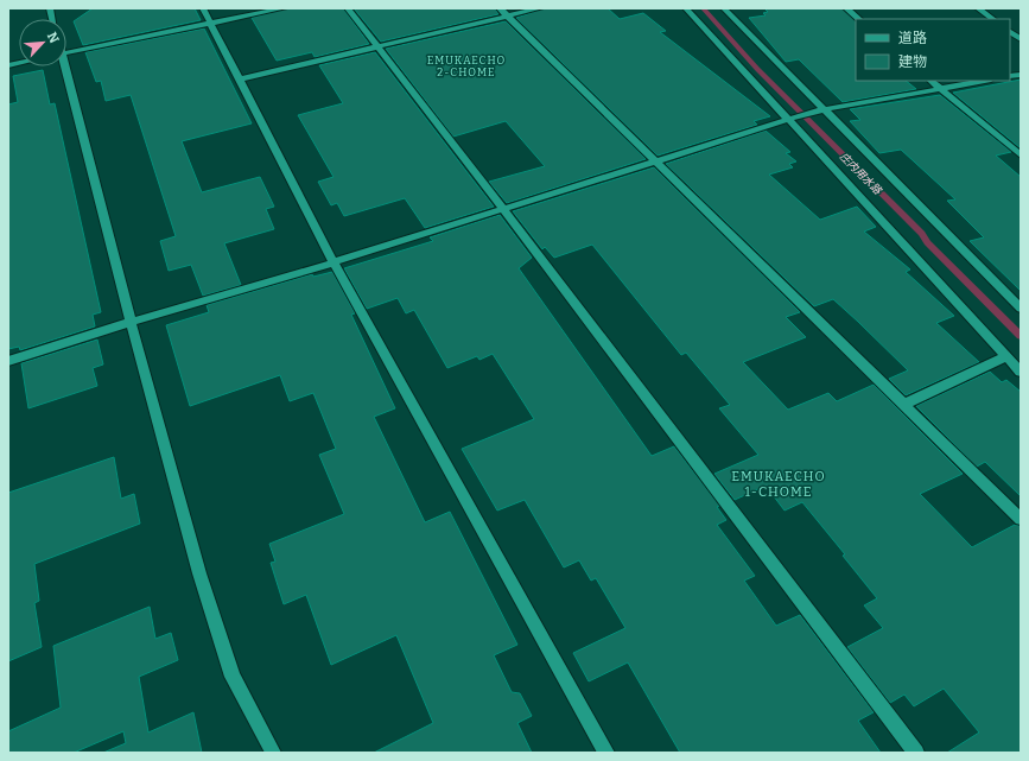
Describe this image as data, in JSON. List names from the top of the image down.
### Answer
{
  "districts": ["EMUKAECHO 2-CHOME", "EMUKAECHO 1-CHOME"],
  "water": ["庄内用水路"],
  "legend": ["道路", "建物"],
  "north": "top right"
}
